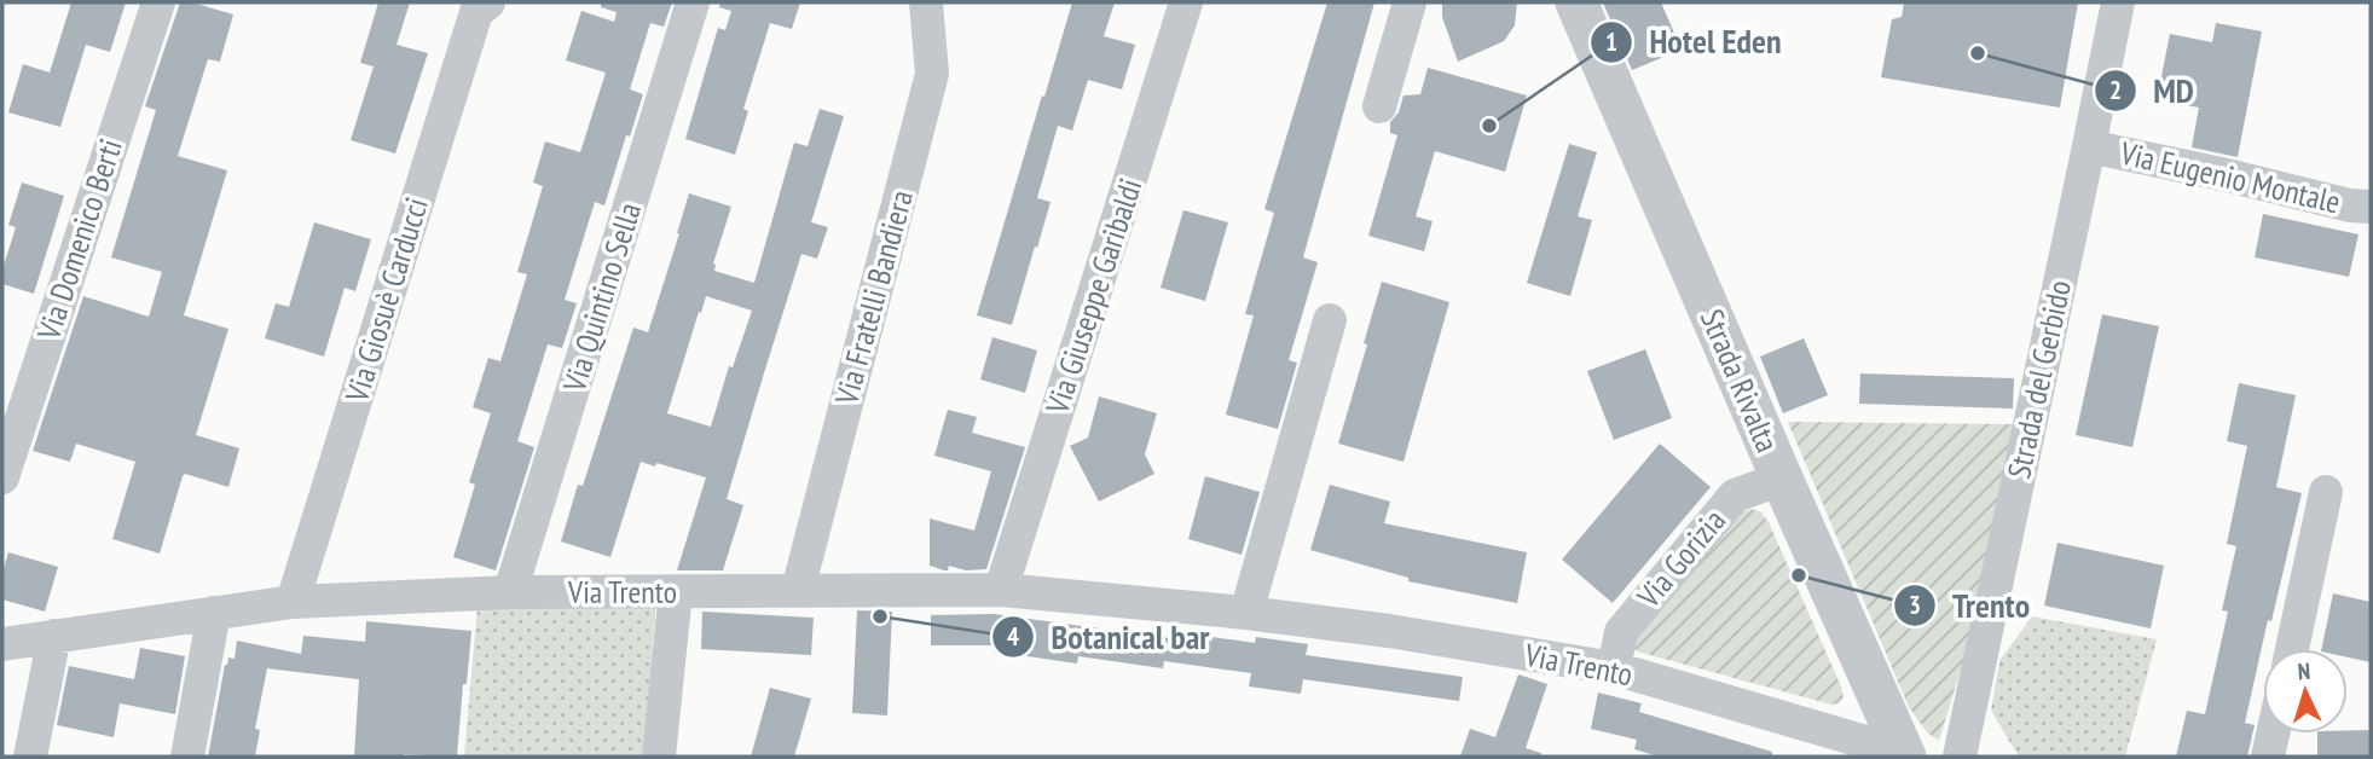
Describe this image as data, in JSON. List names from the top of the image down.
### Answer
{
  "streets": {
    "street": [
      "Via Eugenio Montale",
      "Via Domenico Berti",
      "Via Giuseppe Garibaldi",
      "Via Quintino Sella",
      "Via Fratelli Bandiera",
      "Via Giosuè Carducci",
      "Strada del Gerbido",
      "Strada Rivalta",
      "Via Gorizia",
      "Via Trento"
    ]
  },
  "crossings": [
    ["Via Eugenio Montale", "Strada del Gerbido"],
    ["Via Giuseppe Garibaldi", "Via Trento"],
    ["Via Quintino Sella", "Via Trento"],
    ["Via Fratelli Bandiera", "Via Trento"],
    ["Via Giosuè Carducci", "Via Trento"],
    ["Strada Rivalta", "Via Gorizia"],
    ["Strada Rivalta", "Via Trento"],
    ["Via Gorizia", "Via Trento"]
  ],
  "places": [
    "MD",
    "Hotel Eden",
    "Trento",
    "Botanical bar"
  ],
  "north": "top"
}
